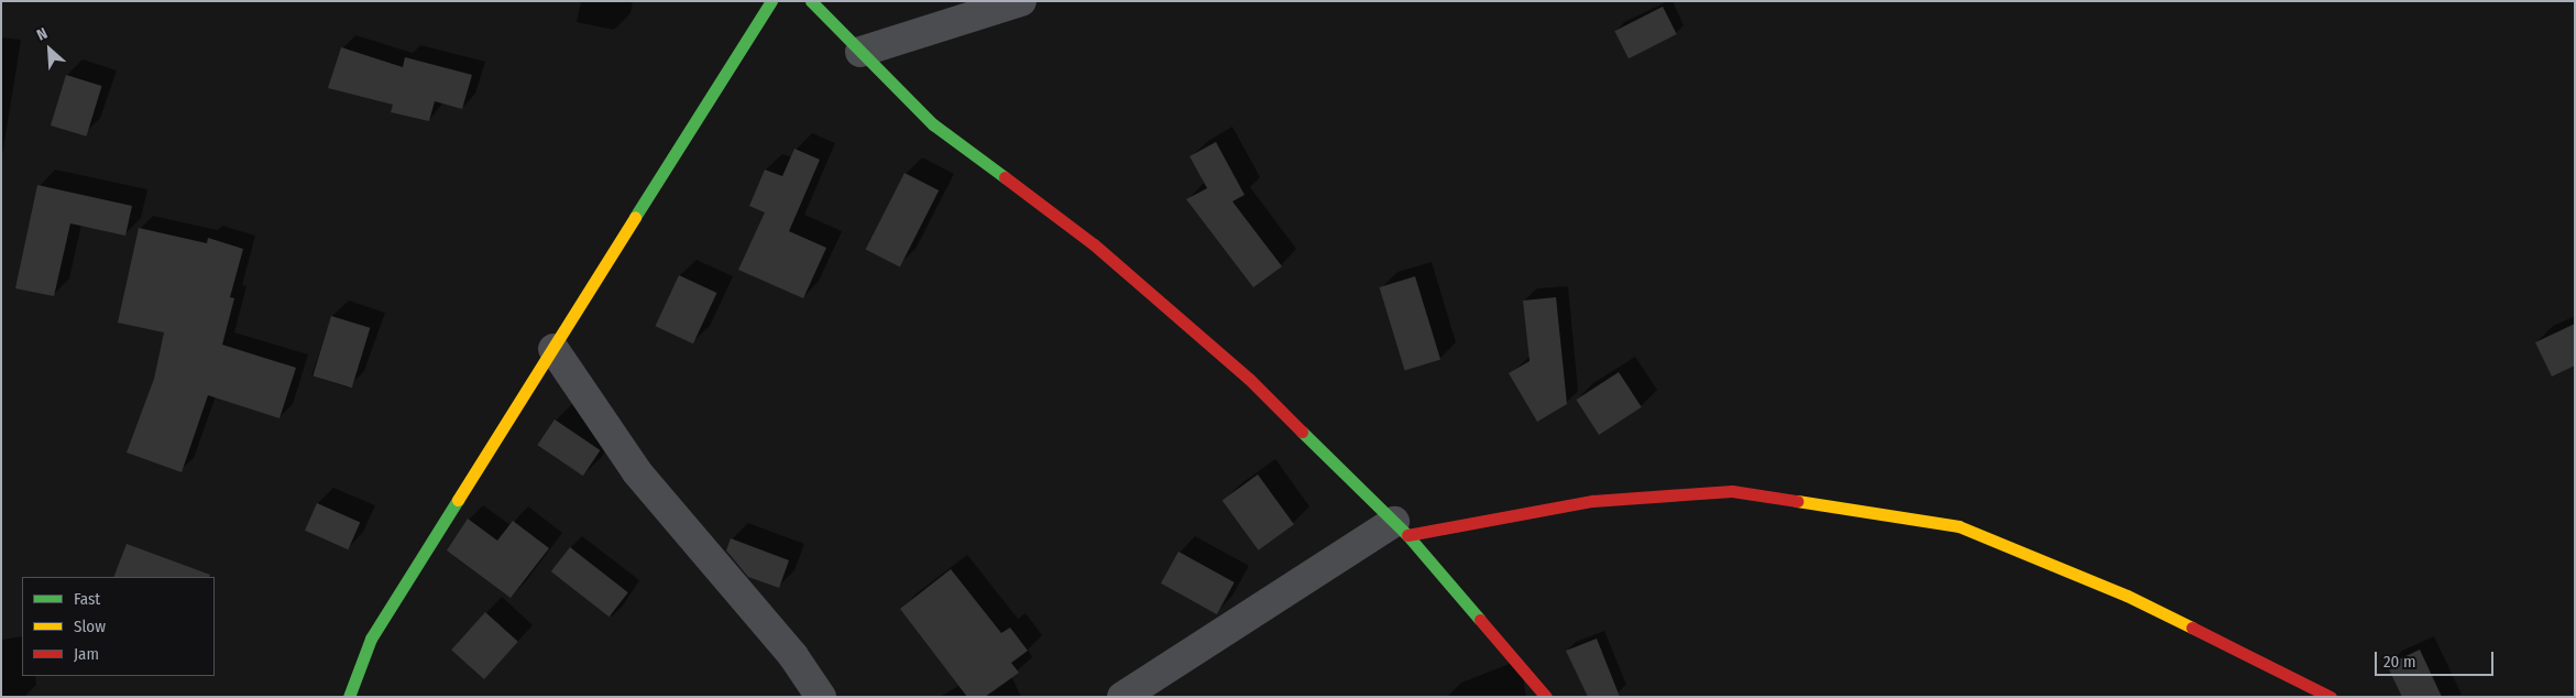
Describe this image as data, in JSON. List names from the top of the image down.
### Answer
{
  "legend": ["Fast", "Slow", "Jam"],
  "scale_bar": "20 m",
  "north": "top left"
}
